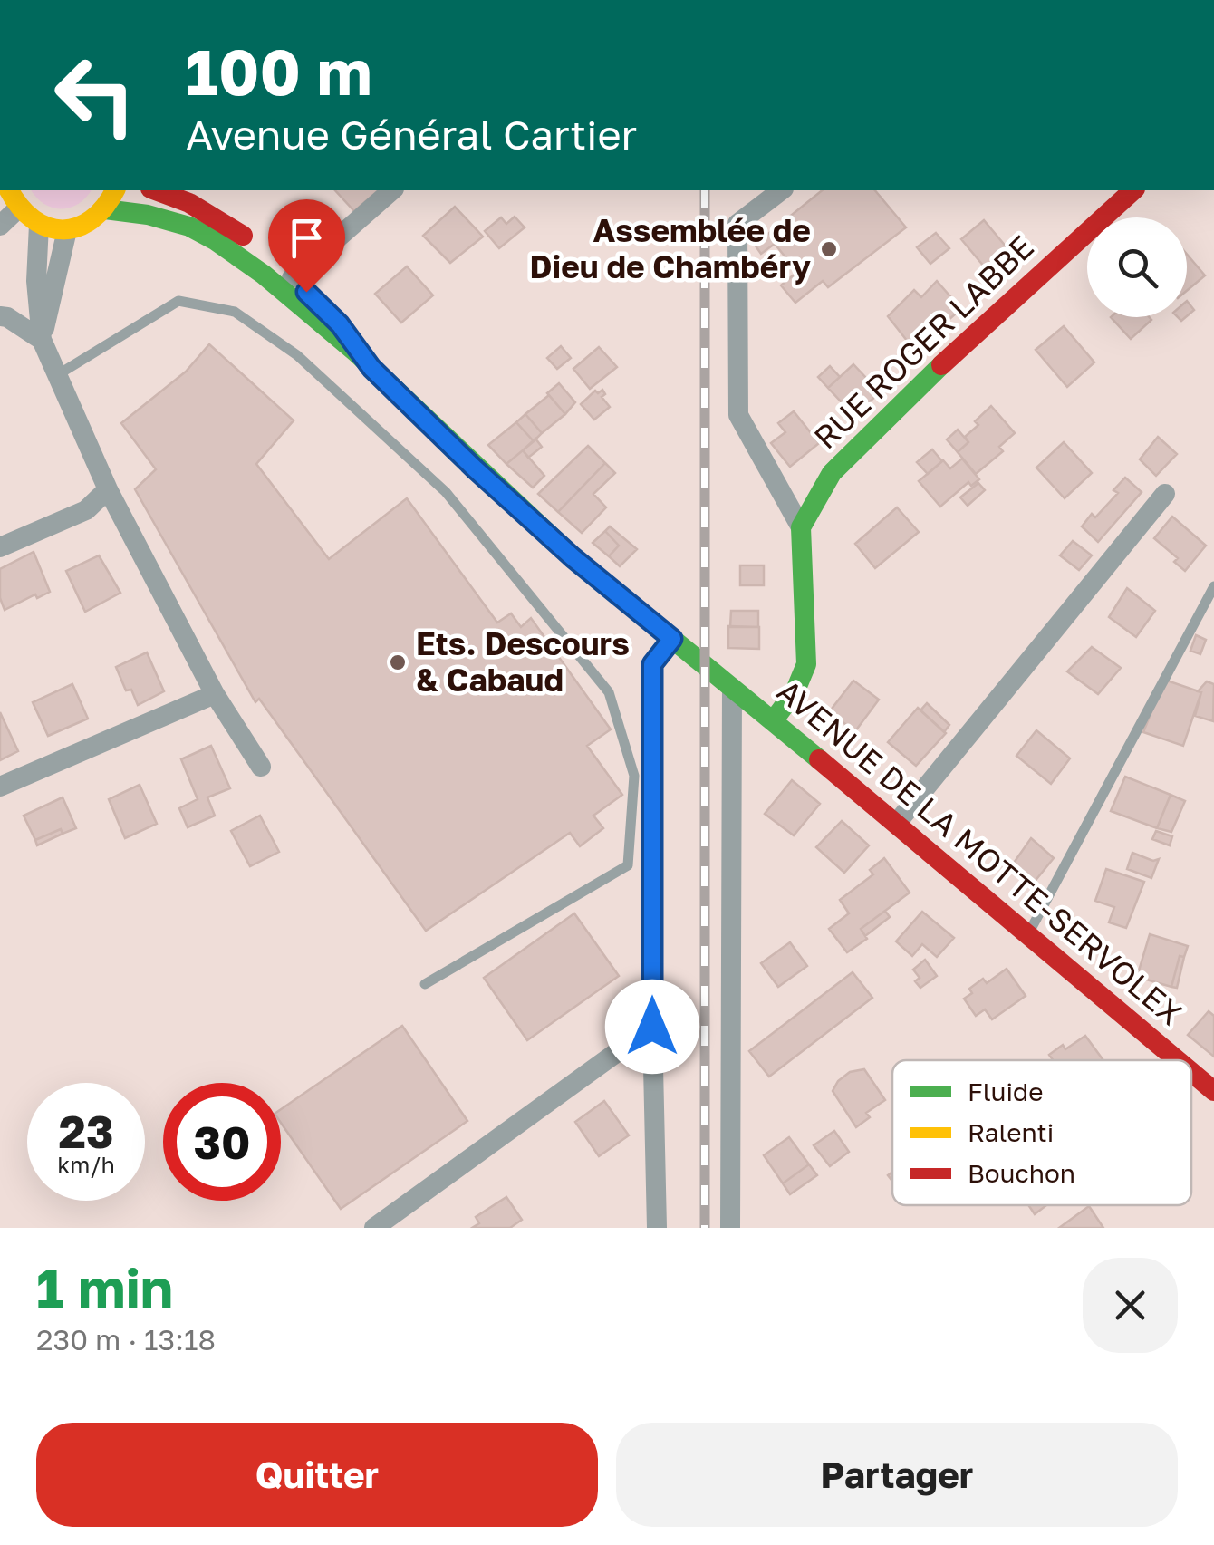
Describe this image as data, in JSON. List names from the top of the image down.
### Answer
{
  "streets": {
    "main road": ["RUE ROGER LABBE", "AVENUE DE LA MOTTE-SERVOLEX"]
  },
  "places": ["Assemblée de Dieu de Chambéry", "Ets. Descours & Cabaud"],
  "legend": ["Fluide", "Ralenti", "Bouchon"],
  "page": {
    "turn": ["100 m", "Avenue Général Cartier"],
    "speed": "23 km/h",
    "limit": "30",
    "heading": ["1 min", "230 m · 13:18"],
    "buttons": ["Quitter", "Partager"]
  }
}
